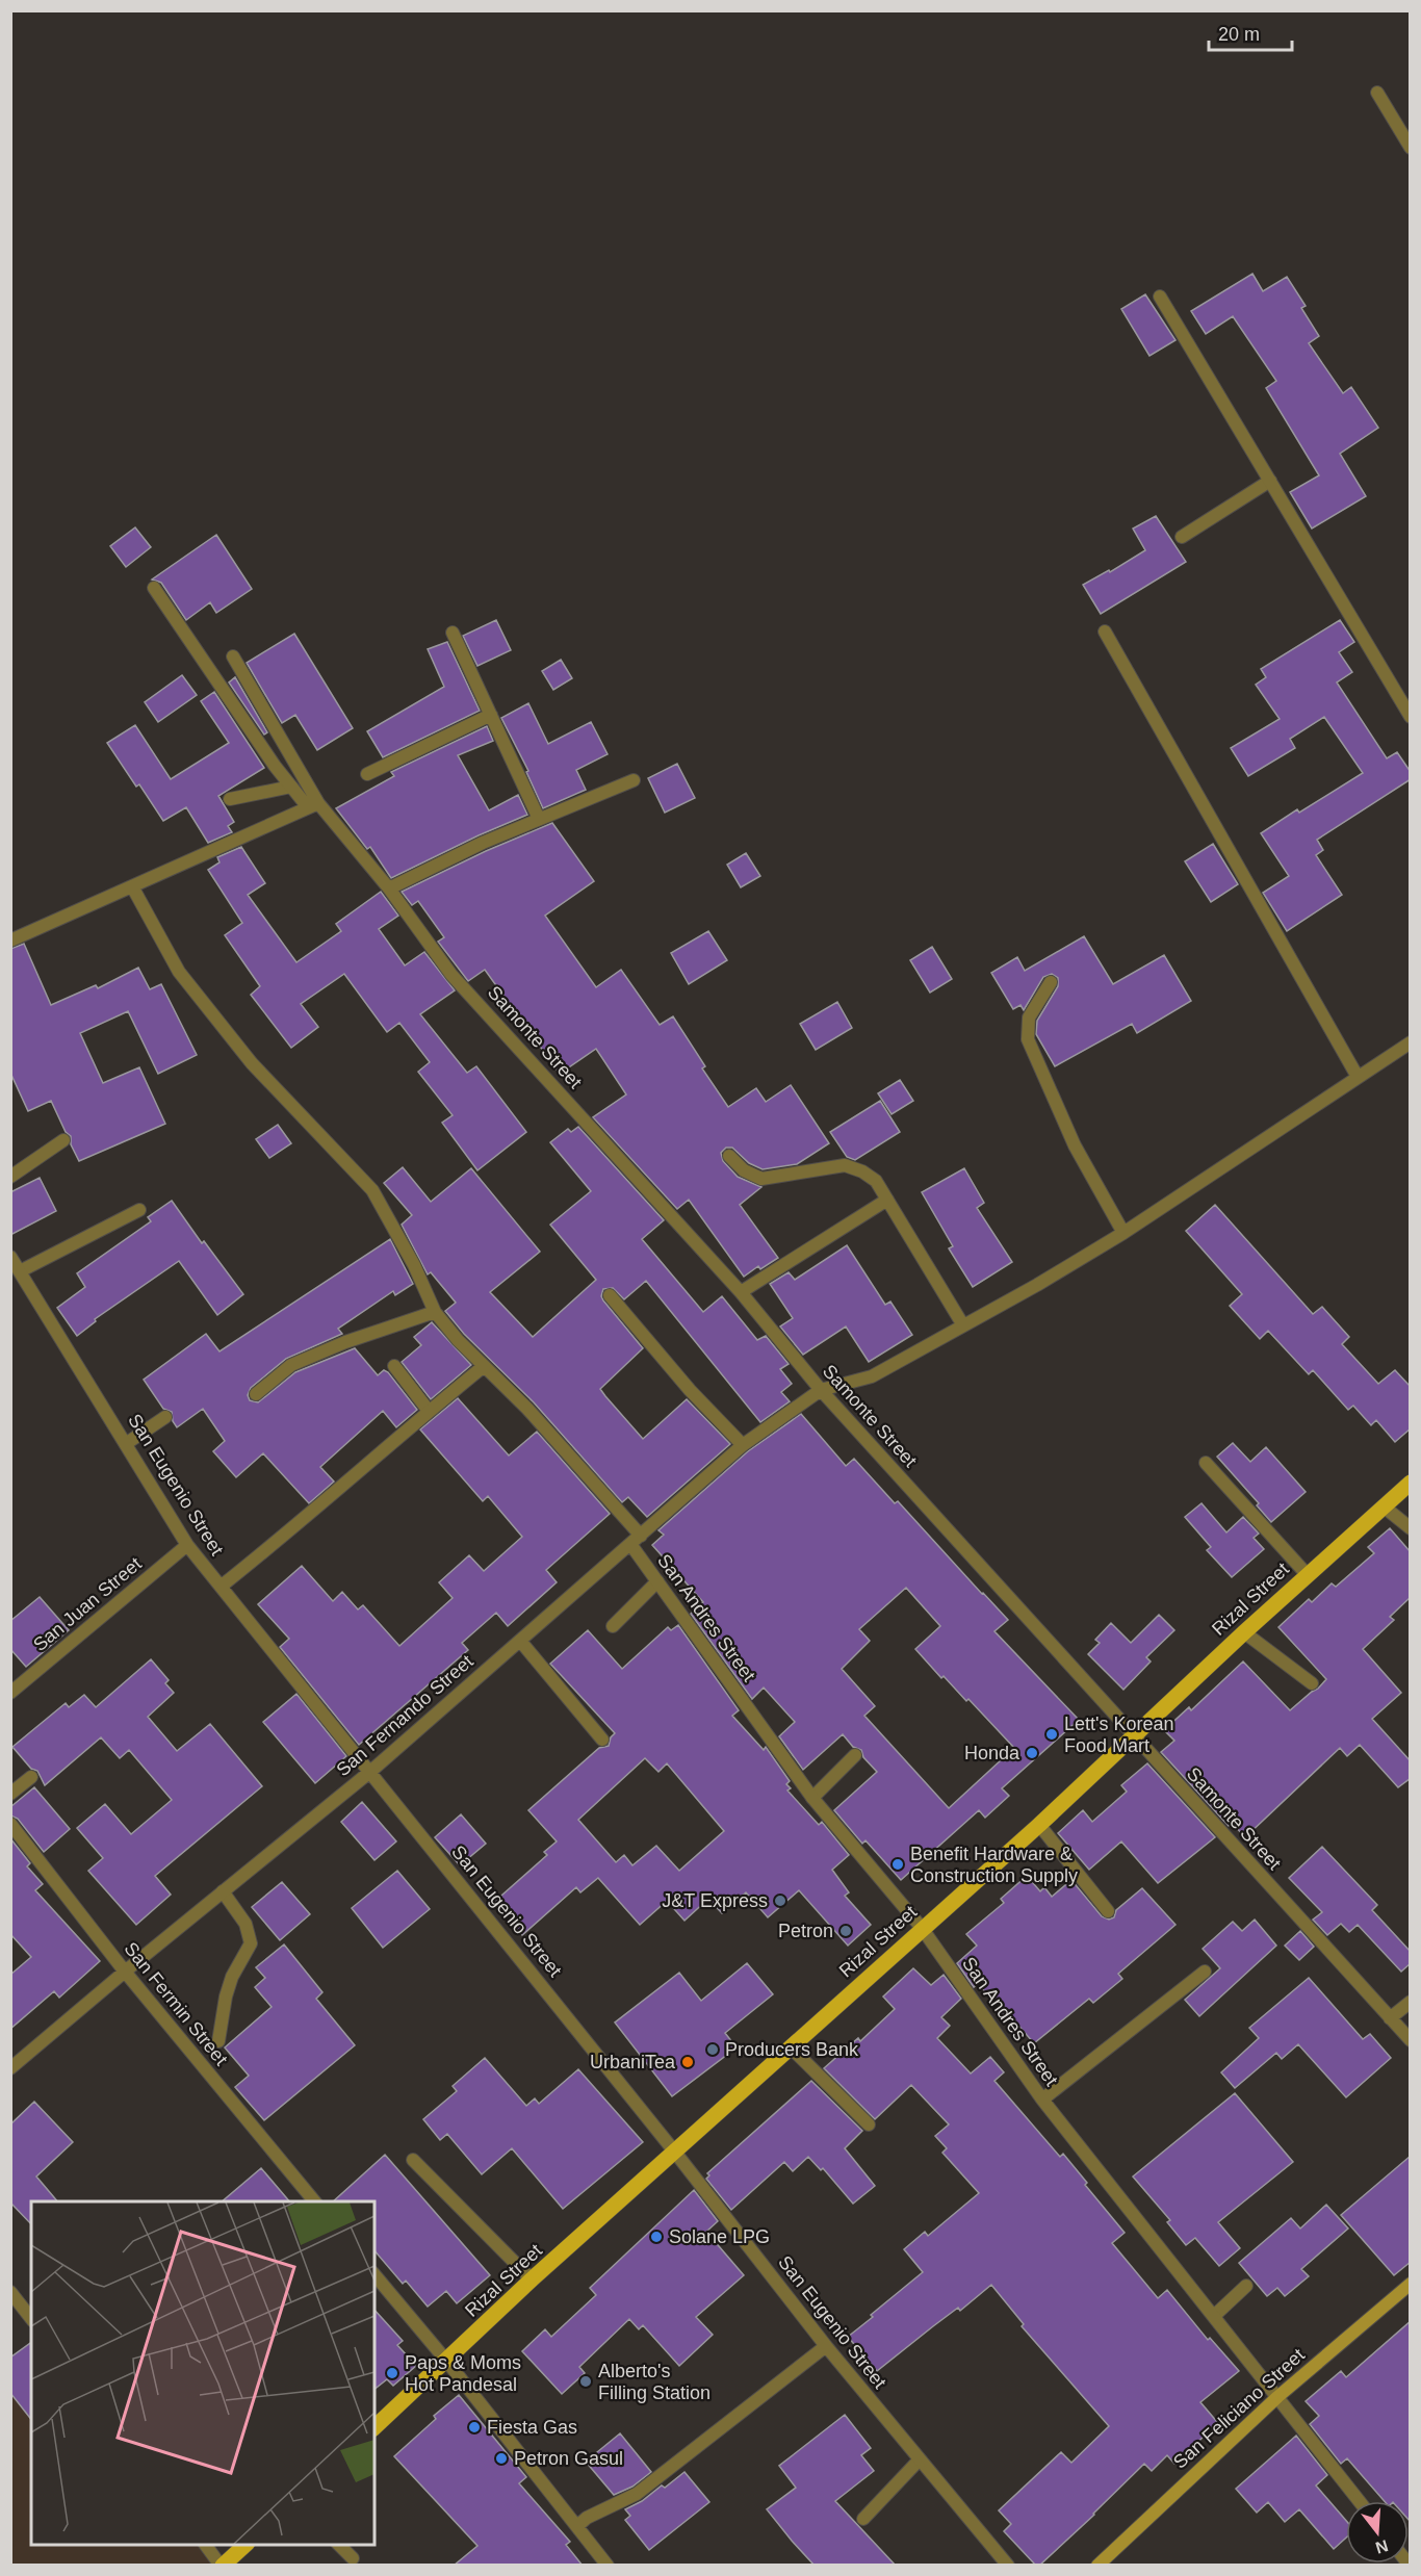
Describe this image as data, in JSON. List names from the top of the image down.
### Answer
{
  "streets": {
    "main road": ["Rizal Street", "San Feliciano Street"],
    "street": [
      "Samonte Street",
      "San Eugenio Street",
      "San Juan Street",
      "San Andres Street",
      "San Fernando Street",
      "San Fermin Street"
    ]
  },
  "crossings": [
    ["Samonte Street", "Rizal Street"],
    ["Samonte Street", "San Fernando Street"],
    ["San Eugenio Street", "Rizal Street"],
    ["San Eugenio Street", "San Juan Street"],
    ["San Eugenio Street", "San Fernando Street"],
    ["Rizal Street", "San Andres Street"],
    ["San Andres Street", "San Fernando Street"],
    ["San Andres Street", "San Feliciano Street"],
    ["San Fernando Street", "San Fermin Street"]
  ],
  "places": [
    "Lett's Korean Food Mart",
    "Honda",
    "Benefit Hardware & Construction Supply",
    "J&T Express",
    "Petron",
    "Producers Bank",
    "UrbaniTea",
    "Solane LPG",
    "Paps & Moms Hot Pandesal",
    "Alberto's Filling Station",
    "Fiesta Gas",
    "Petron Gasul"
  ],
  "scale_bar": "20 m",
  "north": "bottom"
}
